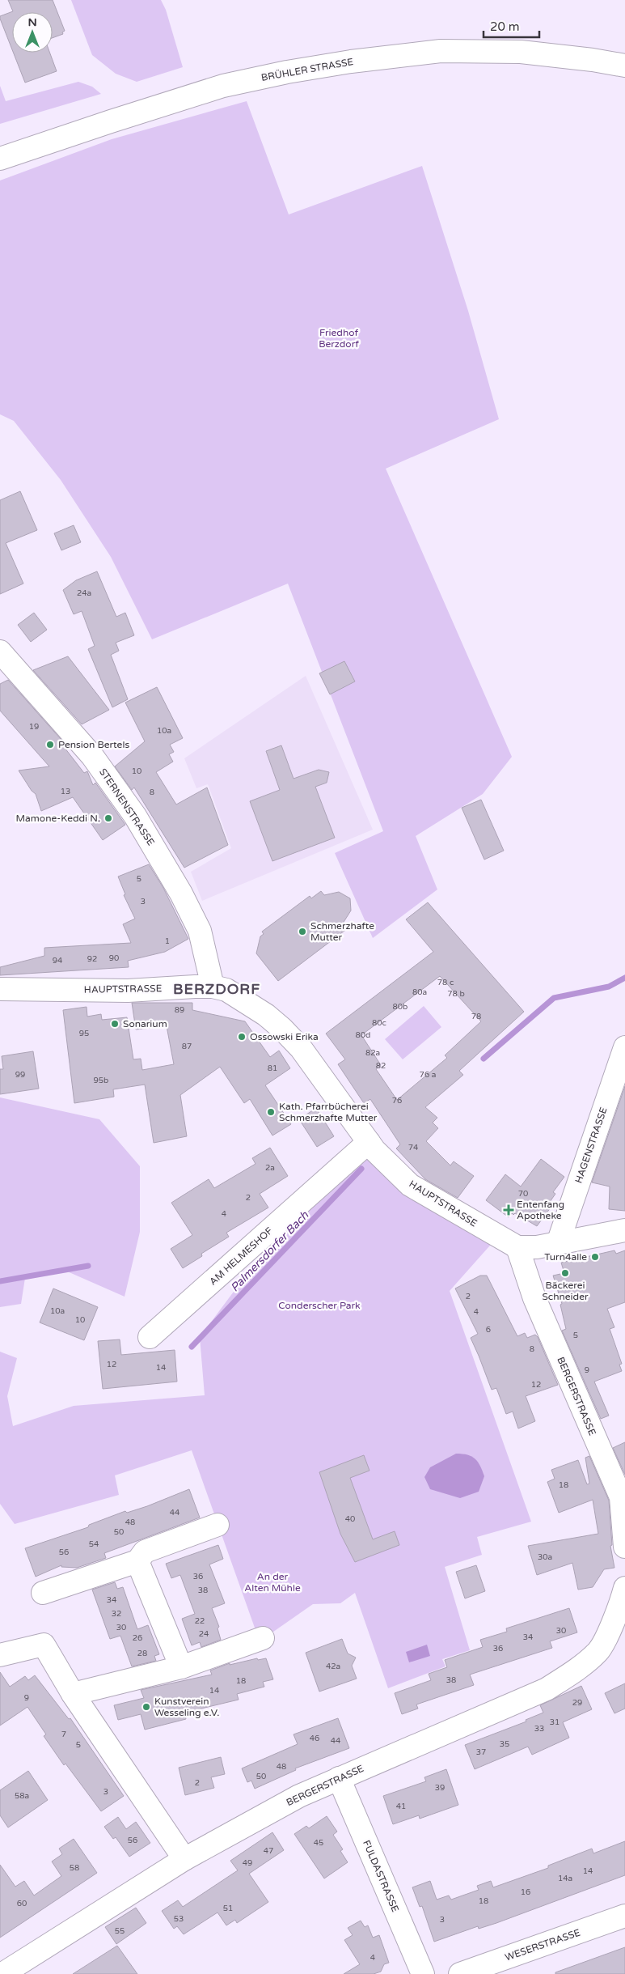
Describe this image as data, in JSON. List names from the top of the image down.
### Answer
{
  "streets": {
    "street": [
      "BRÜHLER STRASSE",
      "STERNENSTRASSE",
      "HAUPTSTRASSE",
      "HAGENSTRASSE",
      "AM HELMESHOF",
      "BERGERSTRASSE",
      "FULDASTRASSE",
      "WESERSTRASSE"
    ]
  },
  "crossings": [
    ["STERNENSTRASSE", "HAUPTSTRASSE"],
    ["HAUPTSTRASSE", "AM HELMESHOF"],
    ["HAUPTSTRASSE", "BERGERSTRASSE"],
    ["BERGERSTRASSE", "FULDASTRASSE"]
  ],
  "districts": ["BERZDORF"],
  "water": ["Palmersdorfer Bach"],
  "parks": ["Friedhof Berzdorf", "Conderscher Park", "An der Alten Mühle"],
  "places": {
    "other": [
      "Pension Bertels",
      "Mamone-Keddi N.",
      "Schmerzhafte Mutter",
      "Sonarium",
      "Ossowski Erika",
      "Kath. Pfarrbücherei Schmerzhafte Mutter",
      "Turn4alle",
      "Bäckerei Schneider",
      "Kunstverein Wesseling e.V."
    ],
    "health": ["Entenfang Apotheke"]
  },
  "house_numbers": [
    "24a",
    "19",
    "10a",
    "10",
    "13",
    "8",
    "5",
    "3",
    "1",
    "90",
    "92",
    "94",
    "78 c",
    "80a",
    "78 b",
    "80b",
    "89",
    "78",
    "80c",
    "95",
    "80d",
    "87",
    "82a",
    "82",
    "81",
    "99",
    "76 a",
    "95b",
    "76",
    "74",
    "2a",
    "70",
    "2",
    "4",
    "2",
    "10a",
    "4",
    "10",
    "6",
    "5",
    "8",
    "12",
    "14",
    "9",
    "12",
    "18",
    "44",
    "40",
    "48",
    "50",
    "54",
    "56",
    "30a",
    "36",
    "38",
    "34",
    "32",
    "22",
    "30",
    "30",
    "24",
    "34",
    "26",
    "36",
    "28",
    "42a",
    "38",
    "18",
    "14",
    "9",
    "29",
    "31",
    "33",
    "7",
    "46",
    "44",
    "35",
    "5",
    "37",
    "48",
    "50",
    "2",
    "39",
    "3",
    "58a",
    "41",
    "56",
    "45",
    "47",
    "49",
    "58",
    "14",
    "14a",
    "16",
    "18",
    "60",
    "51",
    "53",
    "3",
    "55",
    "4"
  ],
  "scale_bar": "20 m",
  "north": "top"
}
